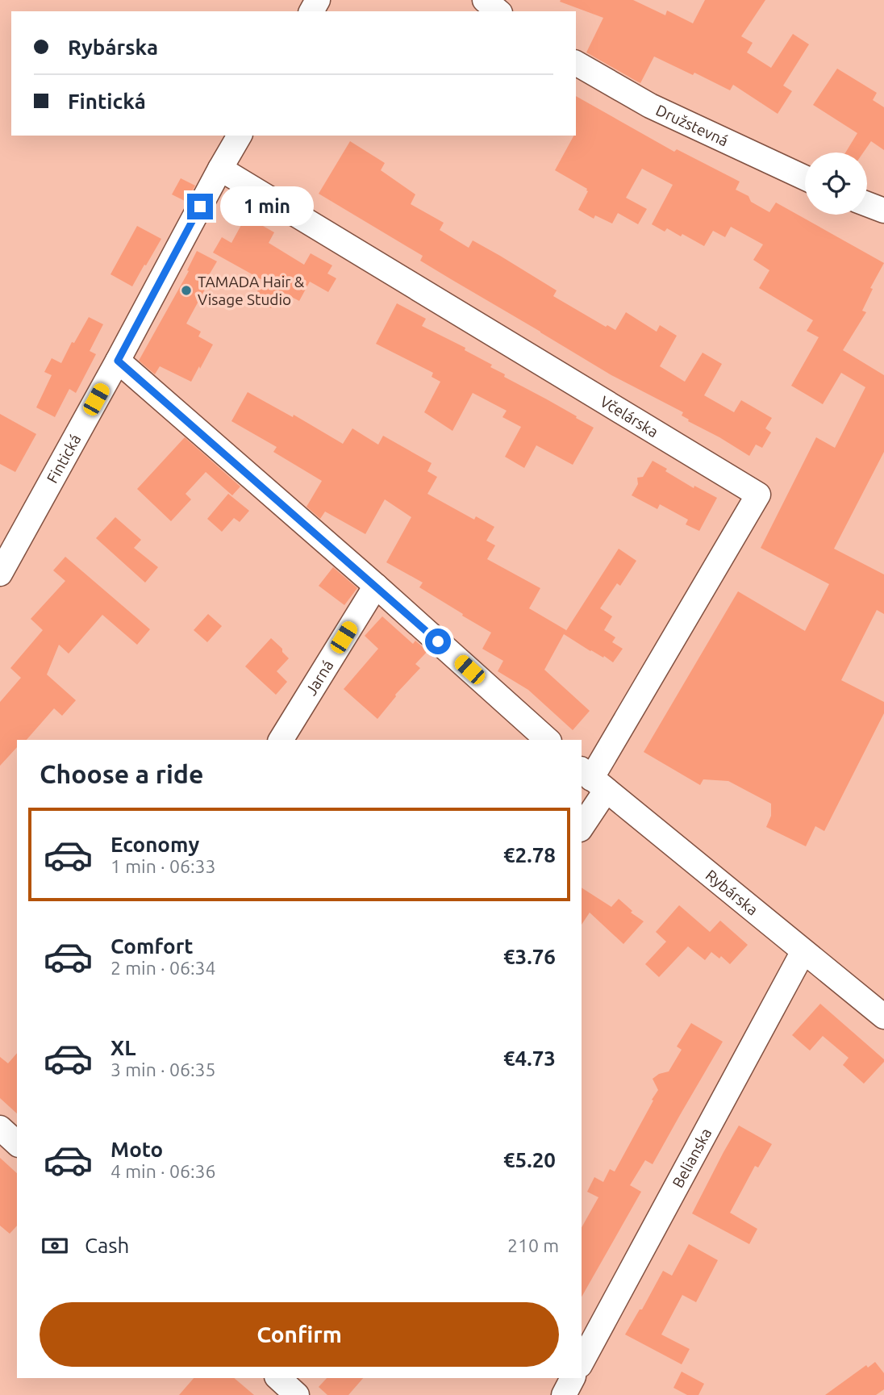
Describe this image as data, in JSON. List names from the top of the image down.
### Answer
{
  "streets": {
    "street": [
      "Družstevná",
      "Včelárska",
      "Fintická",
      "Jarná",
      "Rybárska",
      "Belianska"
    ]
  },
  "crossings": [
    ["Včelárska", "Fintická"],
    ["Včelárska", "Rybárska"],
    ["Rybárska", "Belianska"]
  ],
  "places": ["TAMADA Hair & Visage Studio"],
  "page": {
    "banner": ["Rybárska", "Fintická"],
    "bubble": "1 min",
    "heading": "Choose a ride",
    "list": [
      {
        "name": "Economy",
        "note": "1 min · 06:33",
        "value": "€2.78"
      },
      {
        "name": "Comfort",
        "note": "2 min · 06:34",
        "value": "€3.76"
      },
      {
        "name": "XL",
        "note": "3 min · 06:35",
        "value": "€4.73"
      },
      {
        "name": "Moto",
        "note": "4 min · 06:36",
        "value": "€5.20"
      }
    ],
    "pay": ["Cash", "210 m"],
    "buttons": "Confirm"
  }
}
